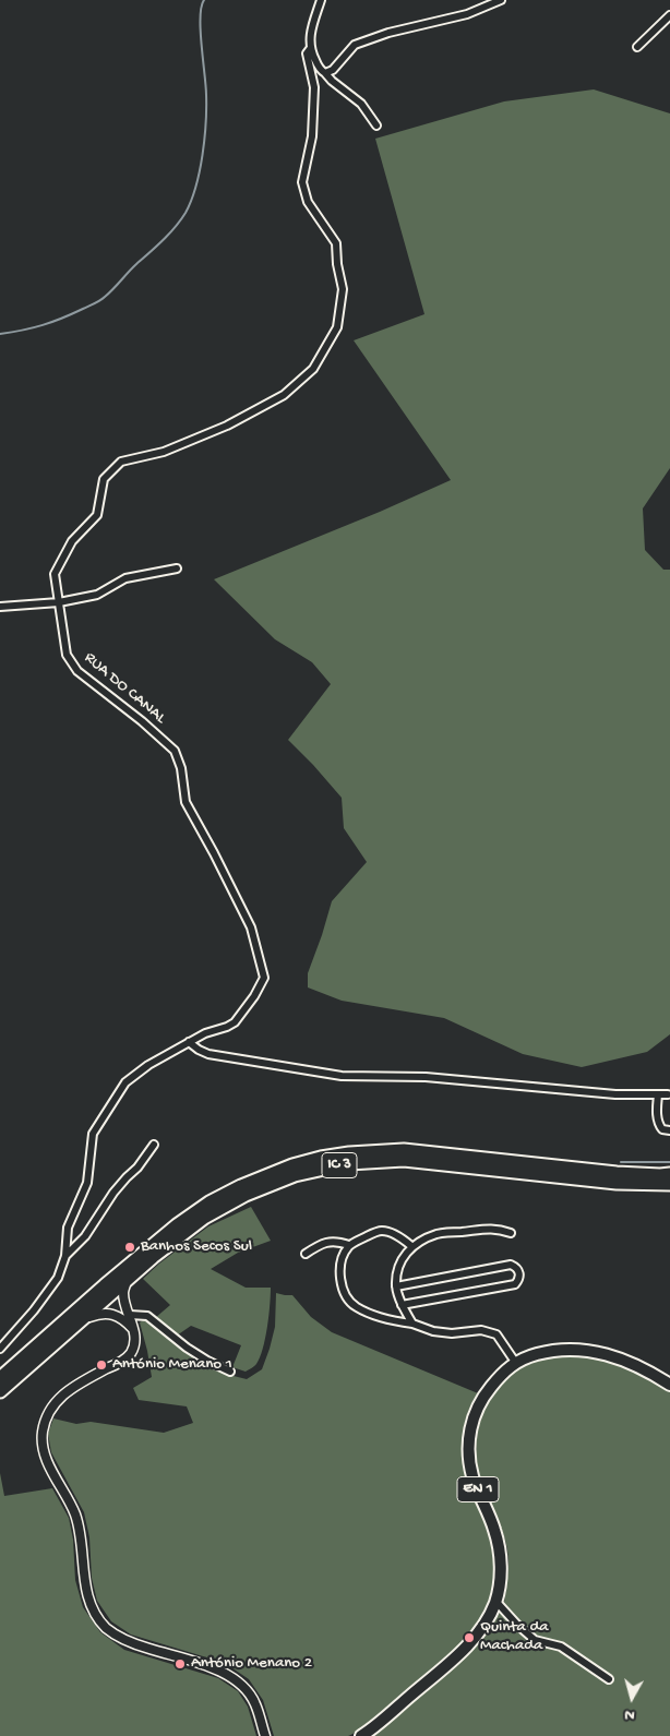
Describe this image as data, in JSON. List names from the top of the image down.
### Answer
{
  "streets": {
    "highway": ["IC 3"],
    "main road": ["EN 1"],
    "street": ["RUA DO CANAL"]
  },
  "places": [
    "Banhos Secos Sul",
    "António Menano 1",
    "Quinta da Machada",
    "António Menano 2"
  ],
  "north": "bottom"
}
